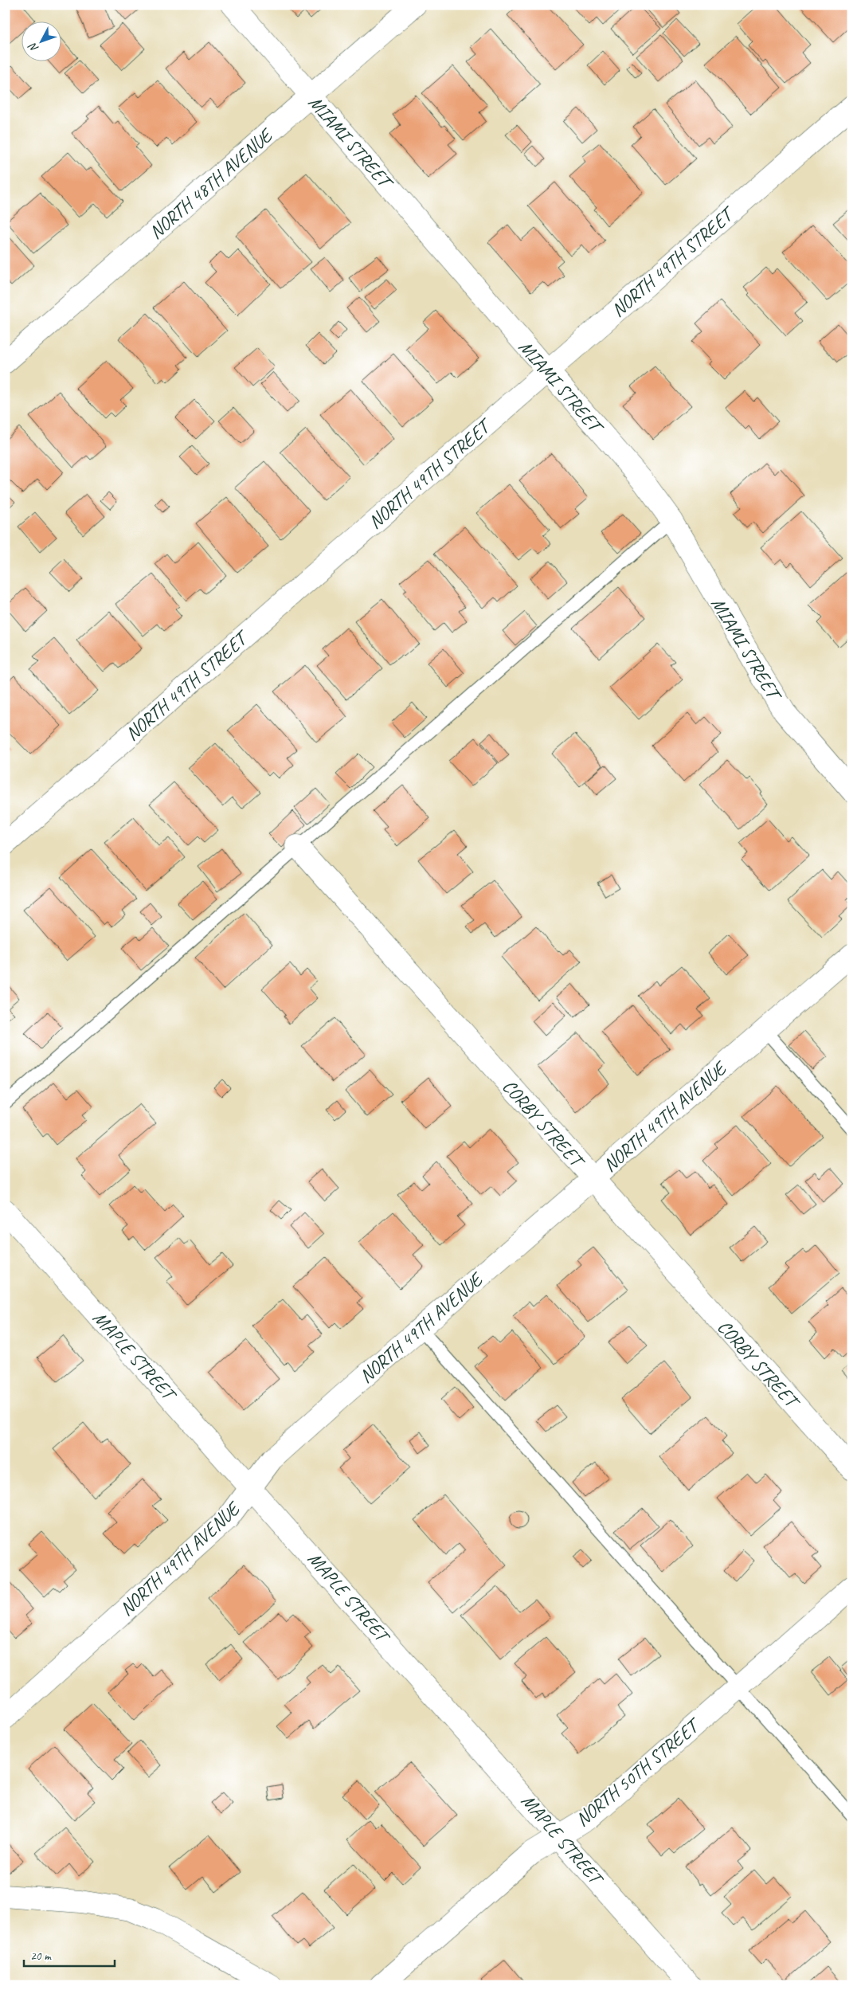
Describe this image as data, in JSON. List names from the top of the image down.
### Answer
{
  "streets": {
    "street": [
      "MIAMI STREET",
      "NORTH 48TH AVENUE",
      "NORTH 49TH STREET",
      "NORTH 49TH AVENUE",
      "CORBY STREET",
      "MAPLE STREET",
      "NORTH 50TH STREET"
    ]
  },
  "crossings": [
    ["MIAMI STREET", "NORTH 48TH AVENUE"],
    ["MIAMI STREET", "NORTH 49TH STREET"],
    ["NORTH 49TH AVENUE", "CORBY STREET"],
    ["NORTH 49TH AVENUE", "MAPLE STREET"],
    ["MAPLE STREET", "NORTH 50TH STREET"]
  ],
  "scale_bar": "20 m",
  "north": "bottom left"
}
